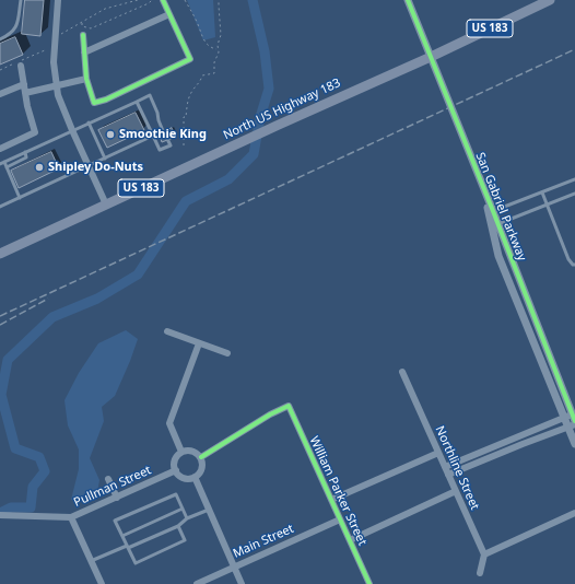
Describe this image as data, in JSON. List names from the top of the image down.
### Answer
{
  "streets": {
    "main road": ["US 183", "North US Highway 183"],
    "street": [
      "San Gabriel Parkway",
      "Northline Street",
      "Pullman Street",
      "William Parker Street",
      "Main Street"
    ]
  },
  "crossings": [
    ["North US Highway 183", "San Gabriel Parkway"],
    ["Pullman Street", "William Parker Street"],
    ["William Parker Street", "Main Street"]
  ],
  "places": ["Smoothie King", "Shipley Do-Nuts"]
}
